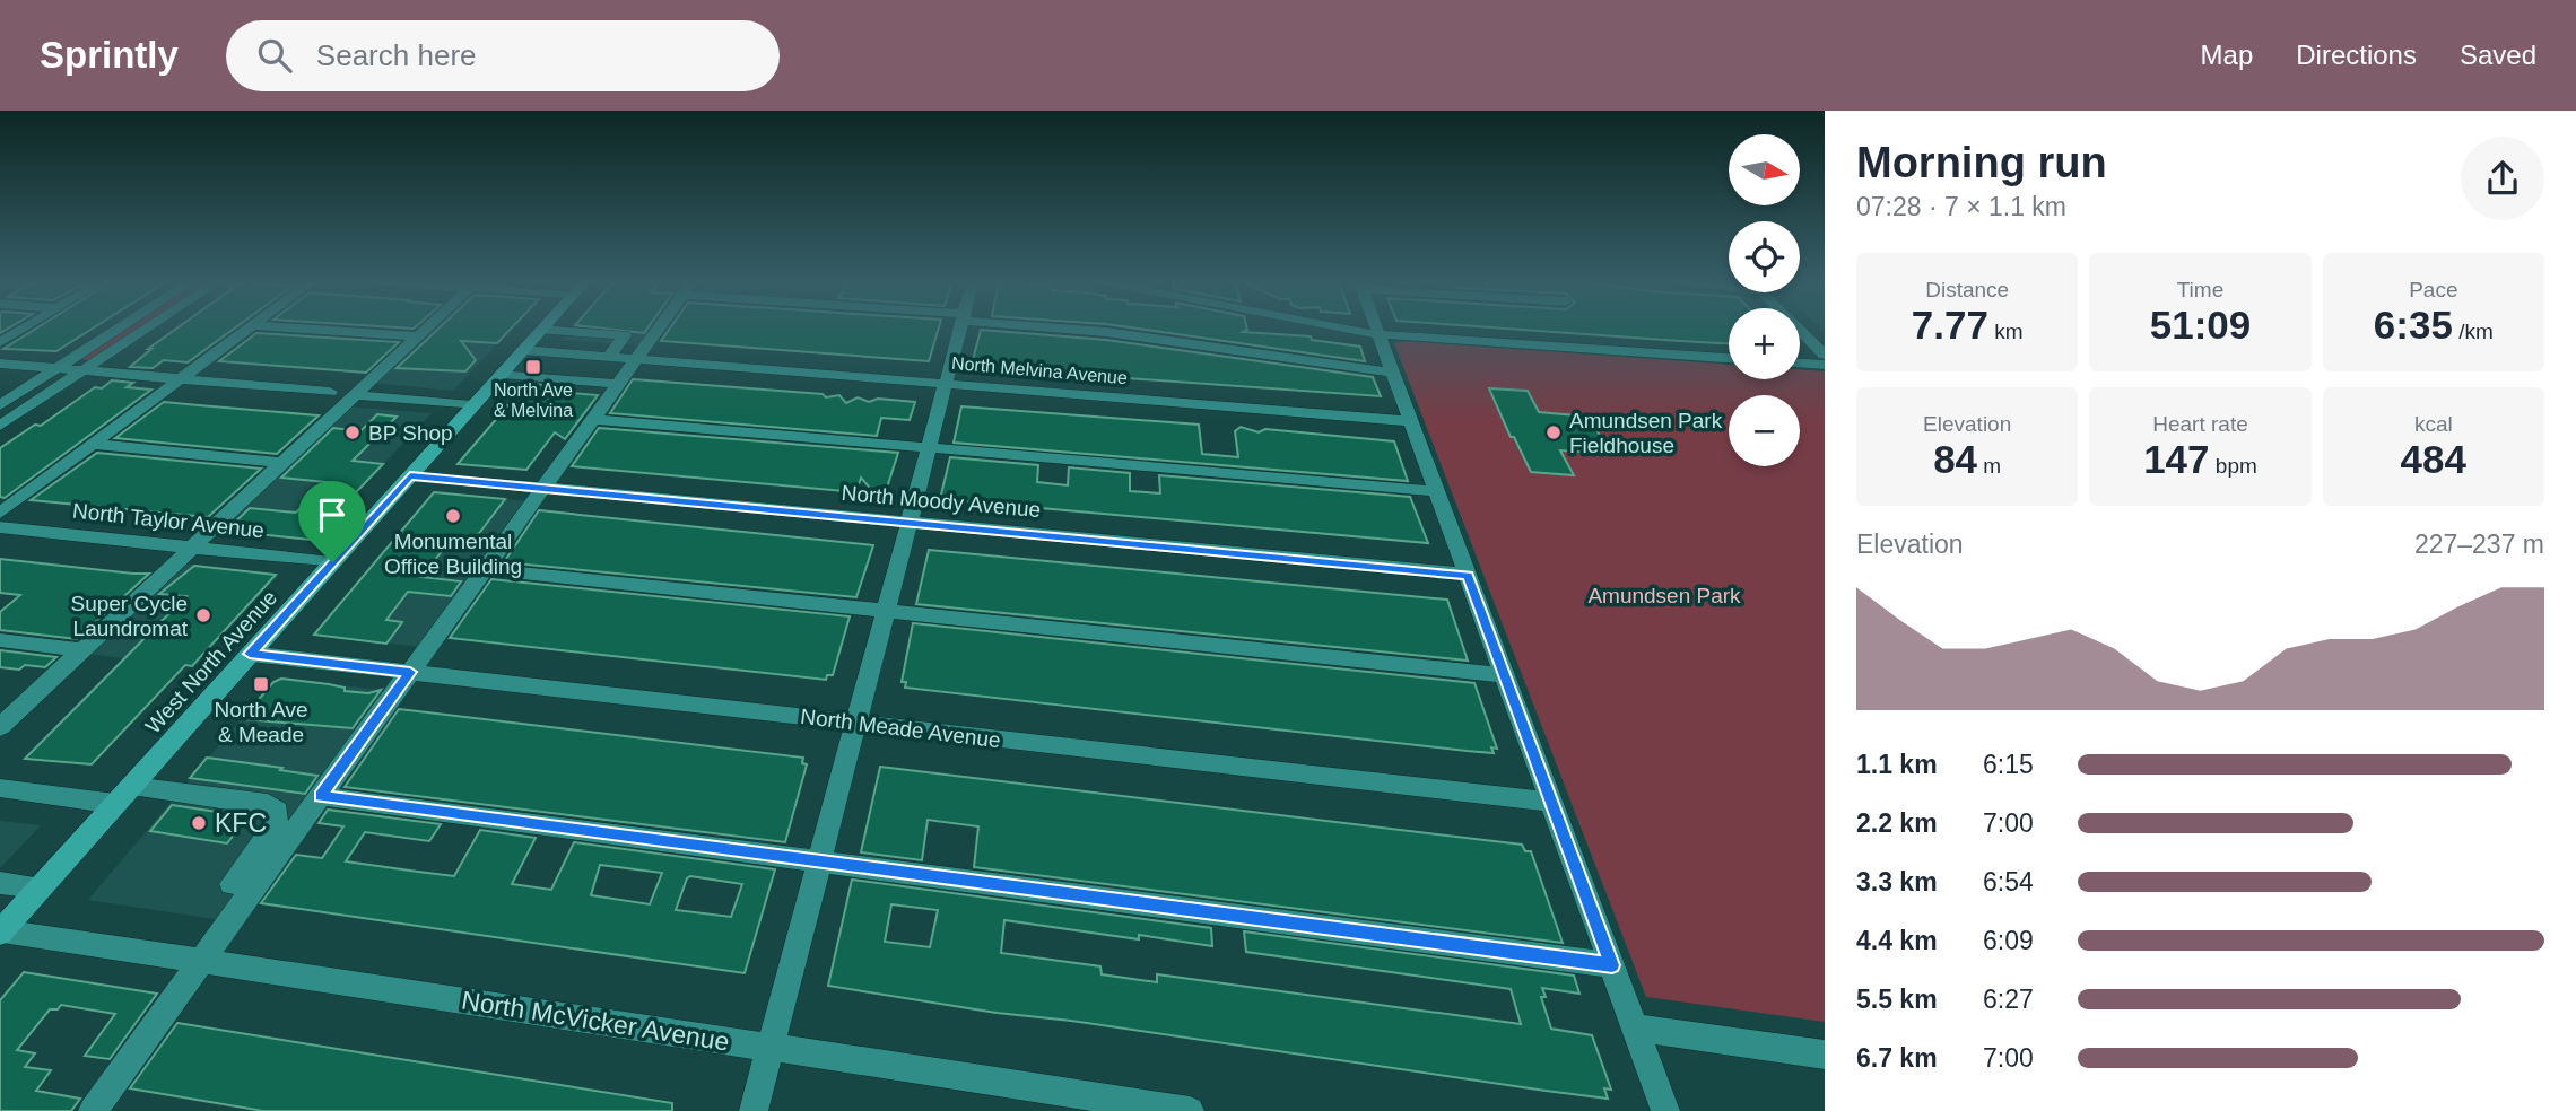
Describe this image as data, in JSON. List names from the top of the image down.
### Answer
{
  "streets": {
    "main road": ["West North Avenue"],
    "street": [
      "North Melvina Avenue",
      "North Moody Avenue",
      "North Taylor Avenue",
      "North Meade Avenue",
      "North McVicker Avenue"
    ]
  },
  "crossings": [
    ["North Melvina Avenue", "West North Avenue"],
    ["North Moody Avenue", "West North Avenue"],
    ["North Taylor Avenue", "West North Avenue"],
    ["West North Avenue", "North Meade Avenue"],
    ["West North Avenue", "North McVicker Avenue"]
  ],
  "parks": ["Amundsen Park"],
  "places": {
    "transit": ["North Ave & Melvina", "North Ave & Meade"],
    "other": [
      "BP Shop",
      "Amundsen Park Fieldhouse",
      "Monumental Office Building",
      "Super Cycle Laundromat",
      "KFC"
    ]
  },
  "north": "right",
  "page": {
    "header": "Sprintly",
    "search": "Search here",
    "nav": ["Map", "Directions", "Saved"],
    "heading": ["Morning run", "07:28 · 7 × 1.1 km"],
    "map_buttons": ["+", "−"],
    "stats": [
      ["Distance", "7.77 km"],
      ["Time", "51:09"],
      ["Pace", "6:35 /km"],
      ["Elevation", "84 m"],
      ["Heart rate", "147 bpm"],
      ["kcal", "484"]
    ],
    "chart": ["Elevation", "227–237 m"],
    "list": [
      {
        "name": "1.1 km",
        "note": "6:15"
      },
      {
        "name": "2.2 km",
        "note": "7:00"
      },
      {
        "name": "3.3 km",
        "note": "6:54"
      },
      {
        "name": "4.4 km",
        "note": "6:09"
      },
      {
        "name": "5.5 km",
        "note": "6:27"
      },
      {
        "name": "6.7 km",
        "note": "7:00"
      }
    ]
  }
}
